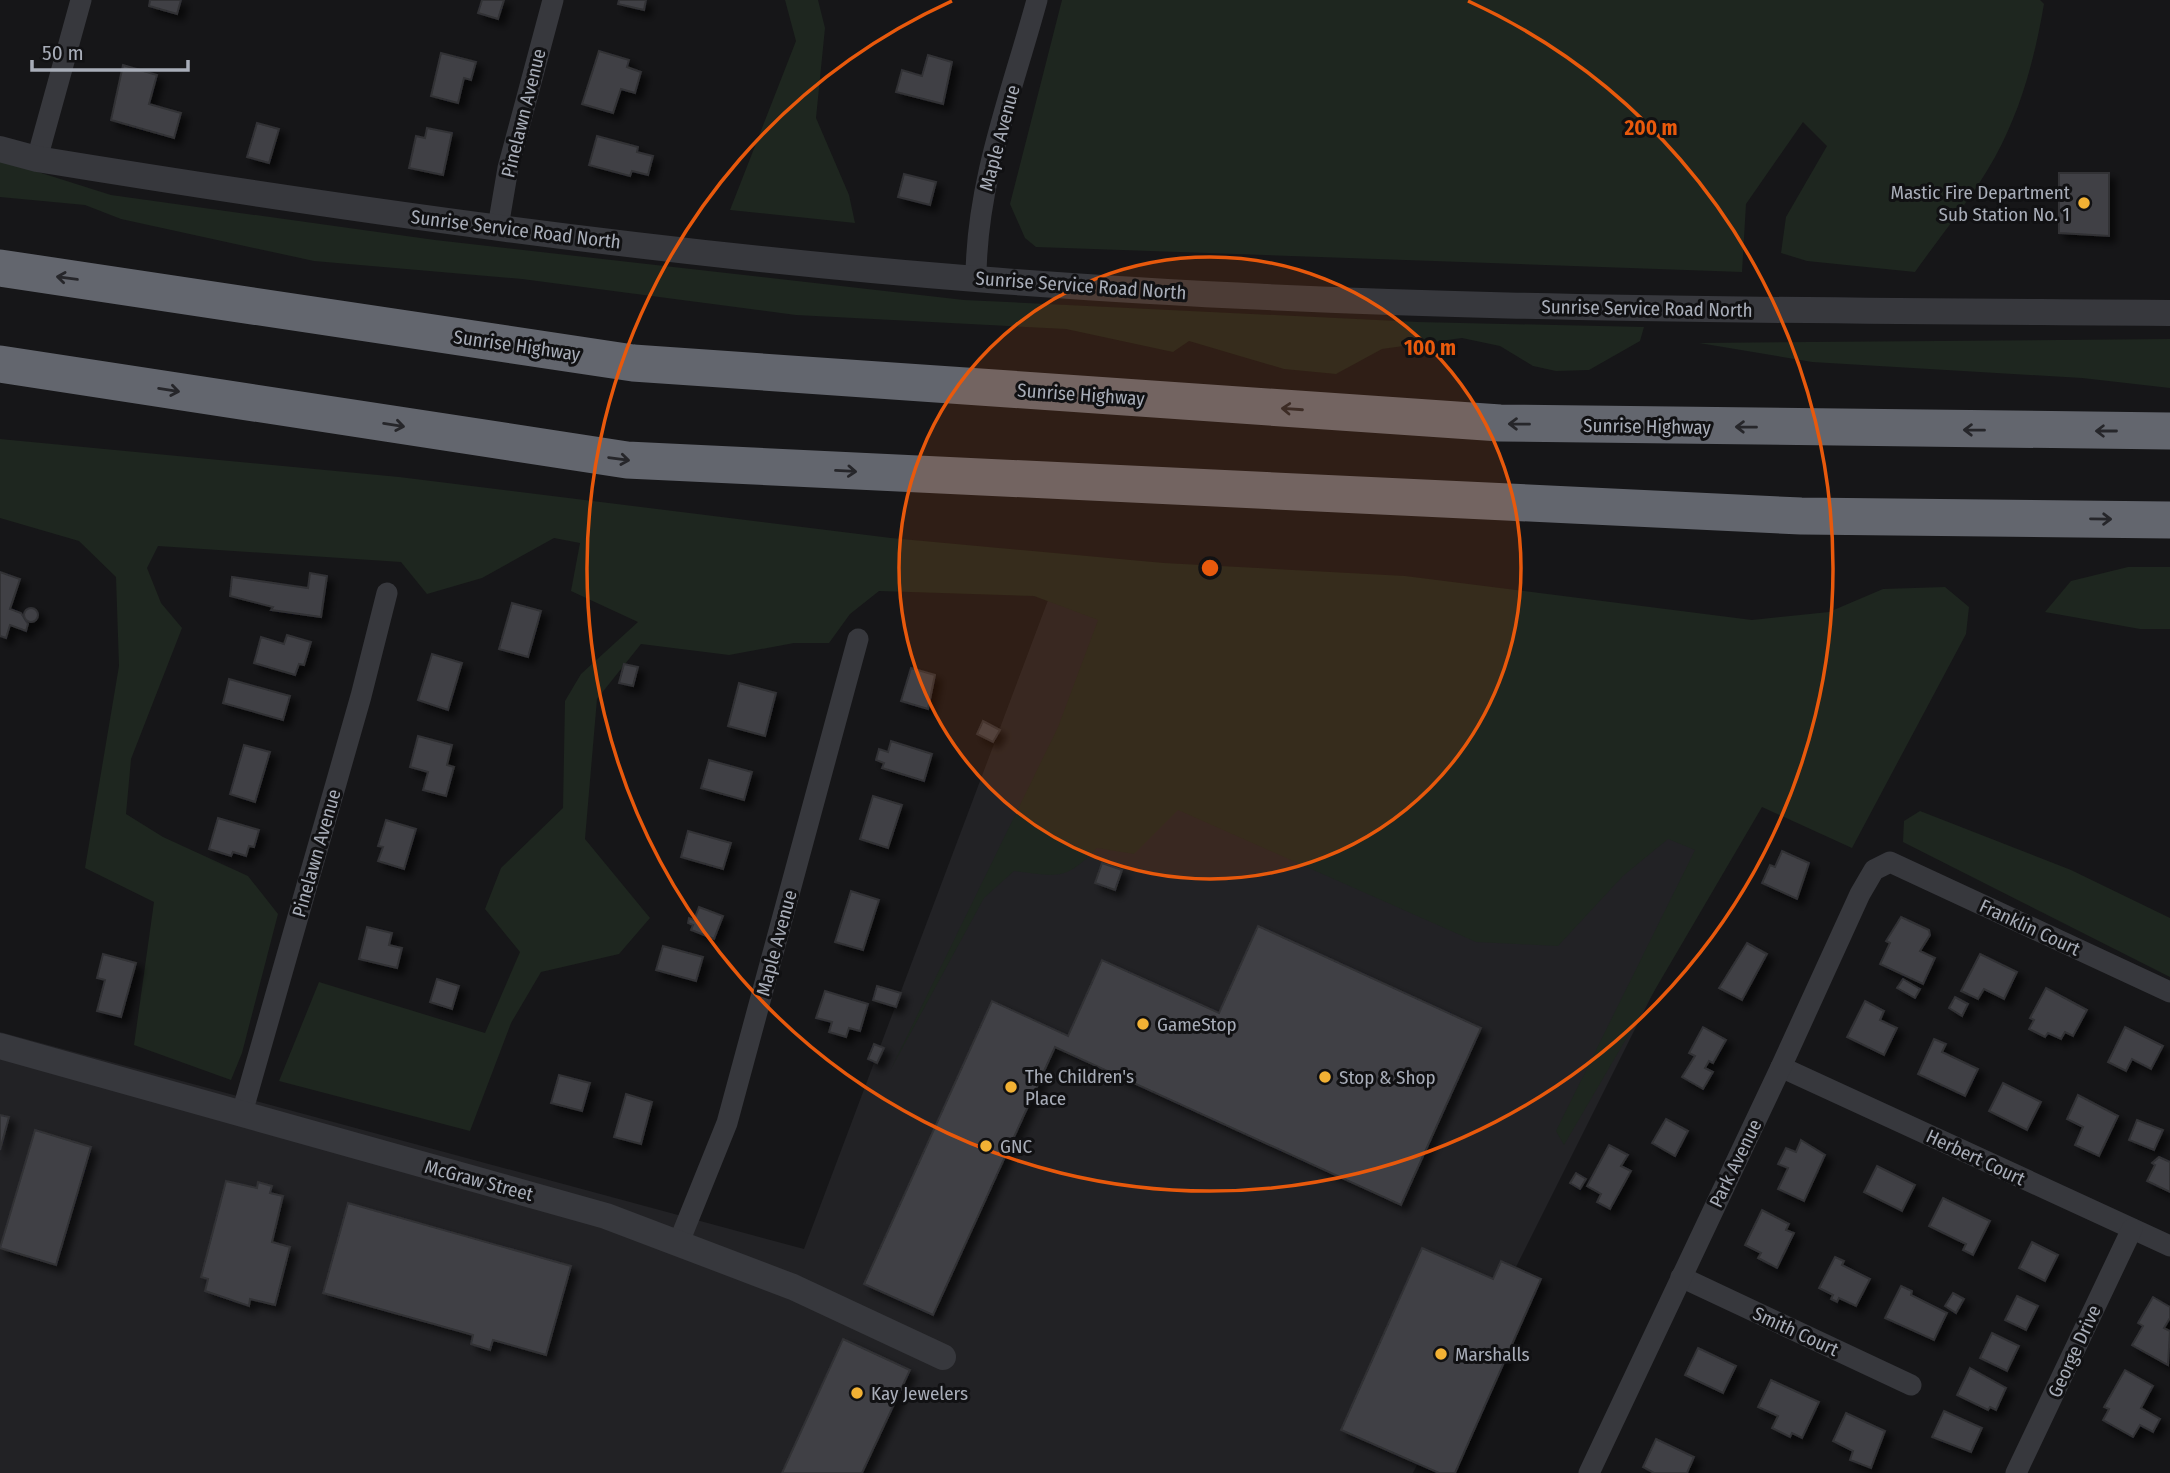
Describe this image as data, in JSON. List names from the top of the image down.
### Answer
{
  "streets": {
    "highway": ["Sunrise Highway"],
    "street": [
      "Pinelawn Avenue",
      "Maple Avenue",
      "Sunrise Service Road North",
      "Franklin Court",
      "Herbert Court",
      "Park Avenue",
      "McGraw Street",
      "Smith Court",
      "George Drive"
    ]
  },
  "crossings": [
    ["Pinelawn Avenue", "Sunrise Service Road North"],
    ["Pinelawn Avenue", "McGraw Street"],
    ["Maple Avenue", "Sunrise Service Road North"],
    ["Maple Avenue", "McGraw Street"],
    ["Franklin Court", "Park Avenue"],
    ["Herbert Court", "Park Avenue"],
    ["Herbert Court", "George Drive"],
    ["Park Avenue", "Smith Court"]
  ],
  "places": [
    "Mastic Fire Department Sub Station No. 1",
    "GameStop",
    "Stop & Shop",
    "The Children's Place",
    "GNC",
    "Marshalls",
    "Kay Jewelers"
  ],
  "scale_bar": "50 m",
  "rings": ["200 m", "100 m"]
}
